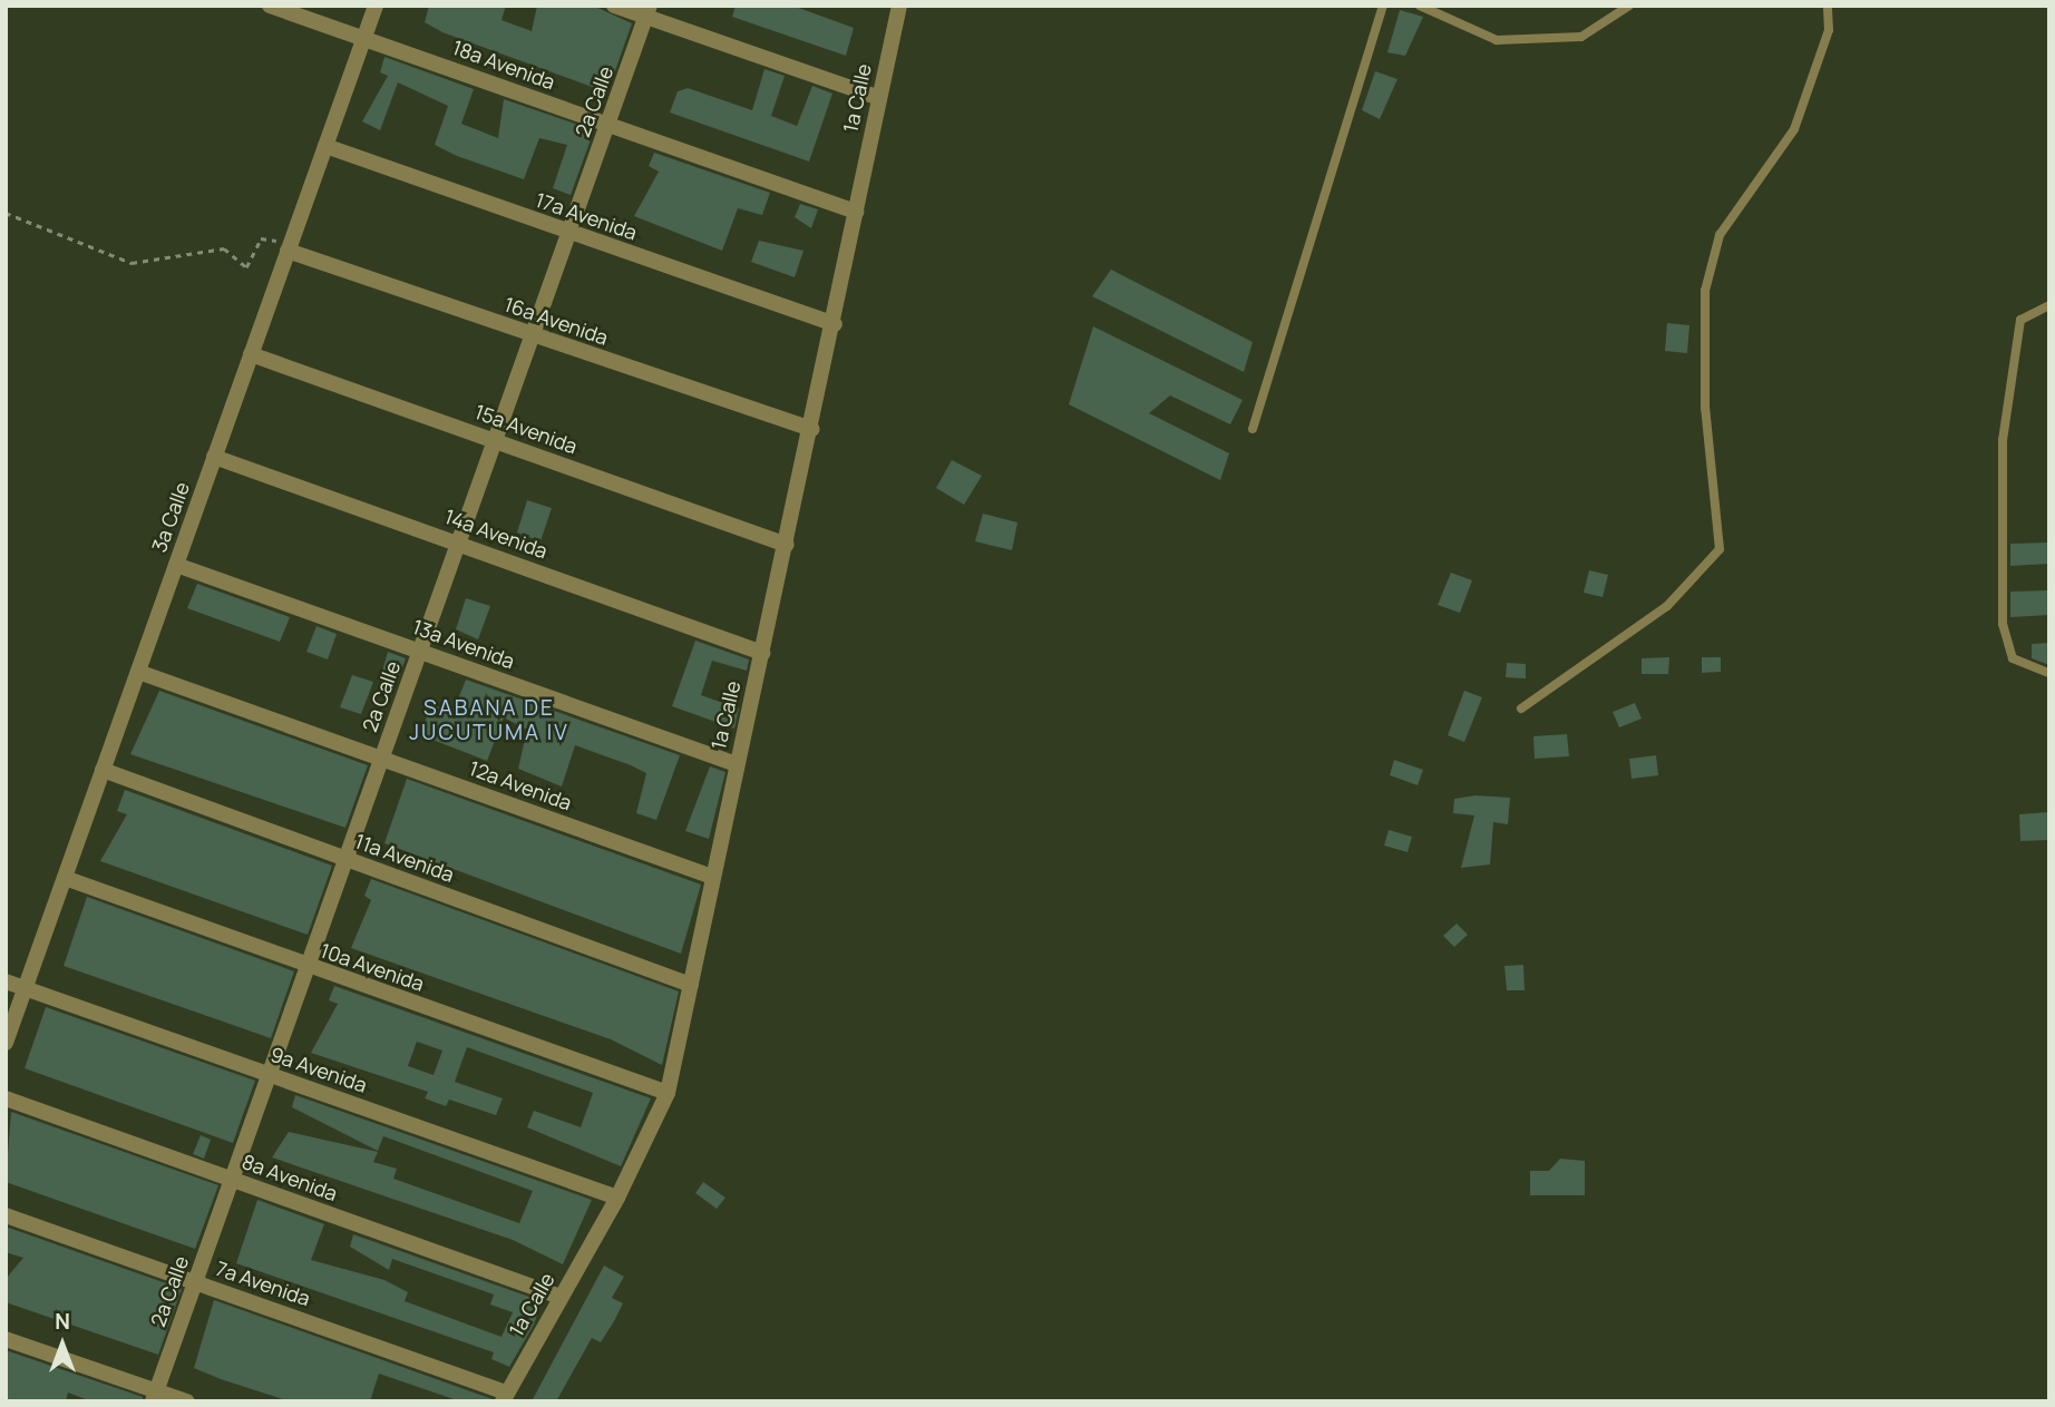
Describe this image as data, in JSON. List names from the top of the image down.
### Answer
{
  "streets": {
    "street": [
      "18a Avenida",
      "1a Calle",
      "2a Calle",
      "17a Avenida",
      "16a Avenida",
      "15a Avenida",
      "3a Calle",
      "14a Avenida",
      "13a Avenida",
      "12a Avenida",
      "11a Avenida",
      "10a Avenida",
      "9a Avenida",
      "8a Avenida",
      "7a Avenida"
    ]
  },
  "crossings": [
    ["18a Avenida", "1a Calle"],
    ["18a Avenida", "2a Calle"],
    ["18a Avenida", "3a Calle"],
    ["1a Calle", "17a Avenida"],
    ["1a Calle", "16a Avenida"],
    ["1a Calle", "15a Avenida"],
    ["1a Calle", "14a Avenida"],
    ["1a Calle", "13a Avenida"],
    ["1a Calle", "12a Avenida"],
    ["1a Calle", "11a Avenida"],
    ["1a Calle", "10a Avenida"],
    ["1a Calle", "9a Avenida"],
    ["1a Calle", "8a Avenida"],
    ["1a Calle", "7a Avenida"],
    ["2a Calle", "17a Avenida"],
    ["2a Calle", "16a Avenida"],
    ["2a Calle", "15a Avenida"],
    ["2a Calle", "14a Avenida"],
    ["2a Calle", "13a Avenida"],
    ["2a Calle", "12a Avenida"],
    ["2a Calle", "11a Avenida"],
    ["2a Calle", "10a Avenida"],
    ["2a Calle", "9a Avenida"],
    ["2a Calle", "8a Avenida"],
    ["2a Calle", "7a Avenida"],
    ["17a Avenida", "3a Calle"],
    ["16a Avenida", "3a Calle"],
    ["15a Avenida", "3a Calle"],
    ["3a Calle", "14a Avenida"],
    ["3a Calle", "13a Avenida"],
    ["3a Calle", "12a Avenida"],
    ["3a Calle", "11a Avenida"],
    ["3a Calle", "10a Avenida"],
    ["3a Calle", "9a Avenida"]
  ],
  "districts": ["SABANA DE JUCUTUMA IV"],
  "north": "top"
}
